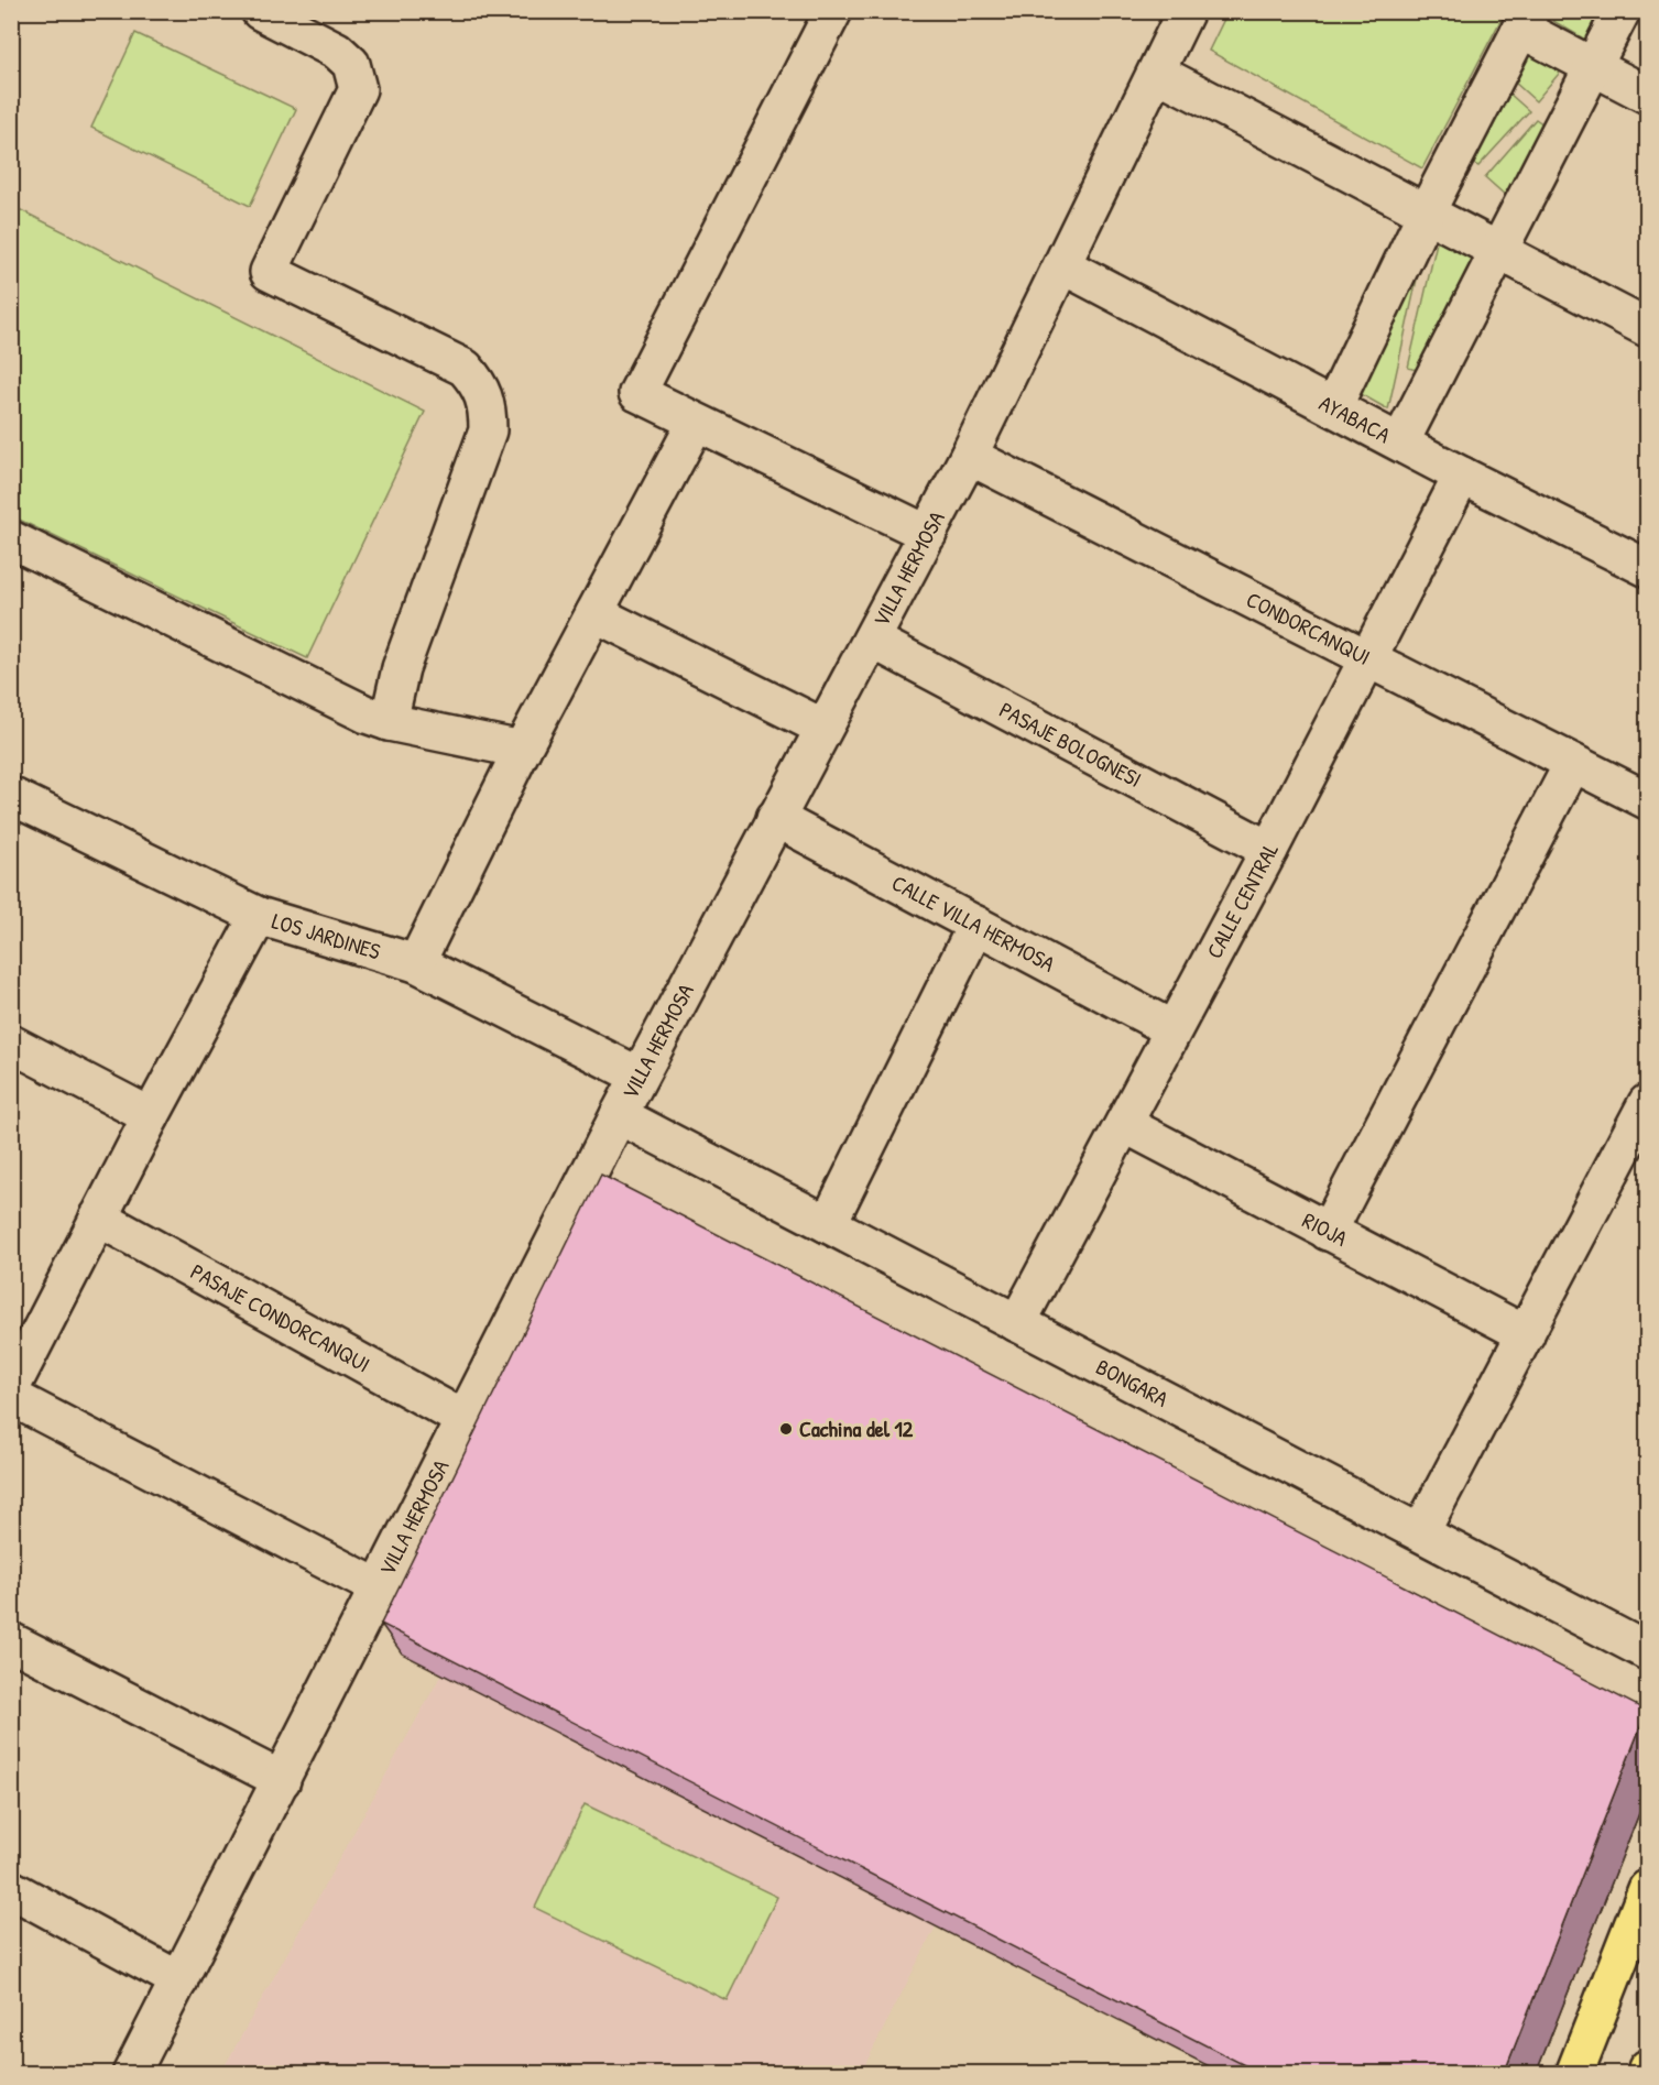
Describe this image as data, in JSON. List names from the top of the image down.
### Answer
{
  "streets": {
    "street": [
      "AYABACA",
      "VILLA HERMOSA",
      "CONDORCANQUI",
      "PASAJE BOLOGNESI",
      "CALLE CENTRAL",
      "CALLE VILLA HERMOSA",
      "LOS JARDINES",
      "RIOJA",
      "PASAJE CONDORCANQUI",
      "BONGARA"
    ]
  },
  "crossings": [
    ["AYABACA", "VILLA HERMOSA"],
    ["AYABACA", "CALLE CENTRAL"],
    ["VILLA HERMOSA", "CONDORCANQUI"],
    ["VILLA HERMOSA", "PASAJE BOLOGNESI"],
    ["VILLA HERMOSA", "CALLE VILLA HERMOSA"],
    ["VILLA HERMOSA", "LOS JARDINES"],
    ["VILLA HERMOSA", "PASAJE CONDORCANQUI"],
    ["VILLA HERMOSA", "BONGARA"],
    ["CONDORCANQUI", "CALLE CENTRAL"],
    ["PASAJE BOLOGNESI", "CALLE CENTRAL"],
    ["CALLE CENTRAL", "CALLE VILLA HERMOSA"],
    ["CALLE CENTRAL", "RIOJA"],
    ["CALLE CENTRAL", "BONGARA"]
  ],
  "places": ["Cachina del 12"]
}
